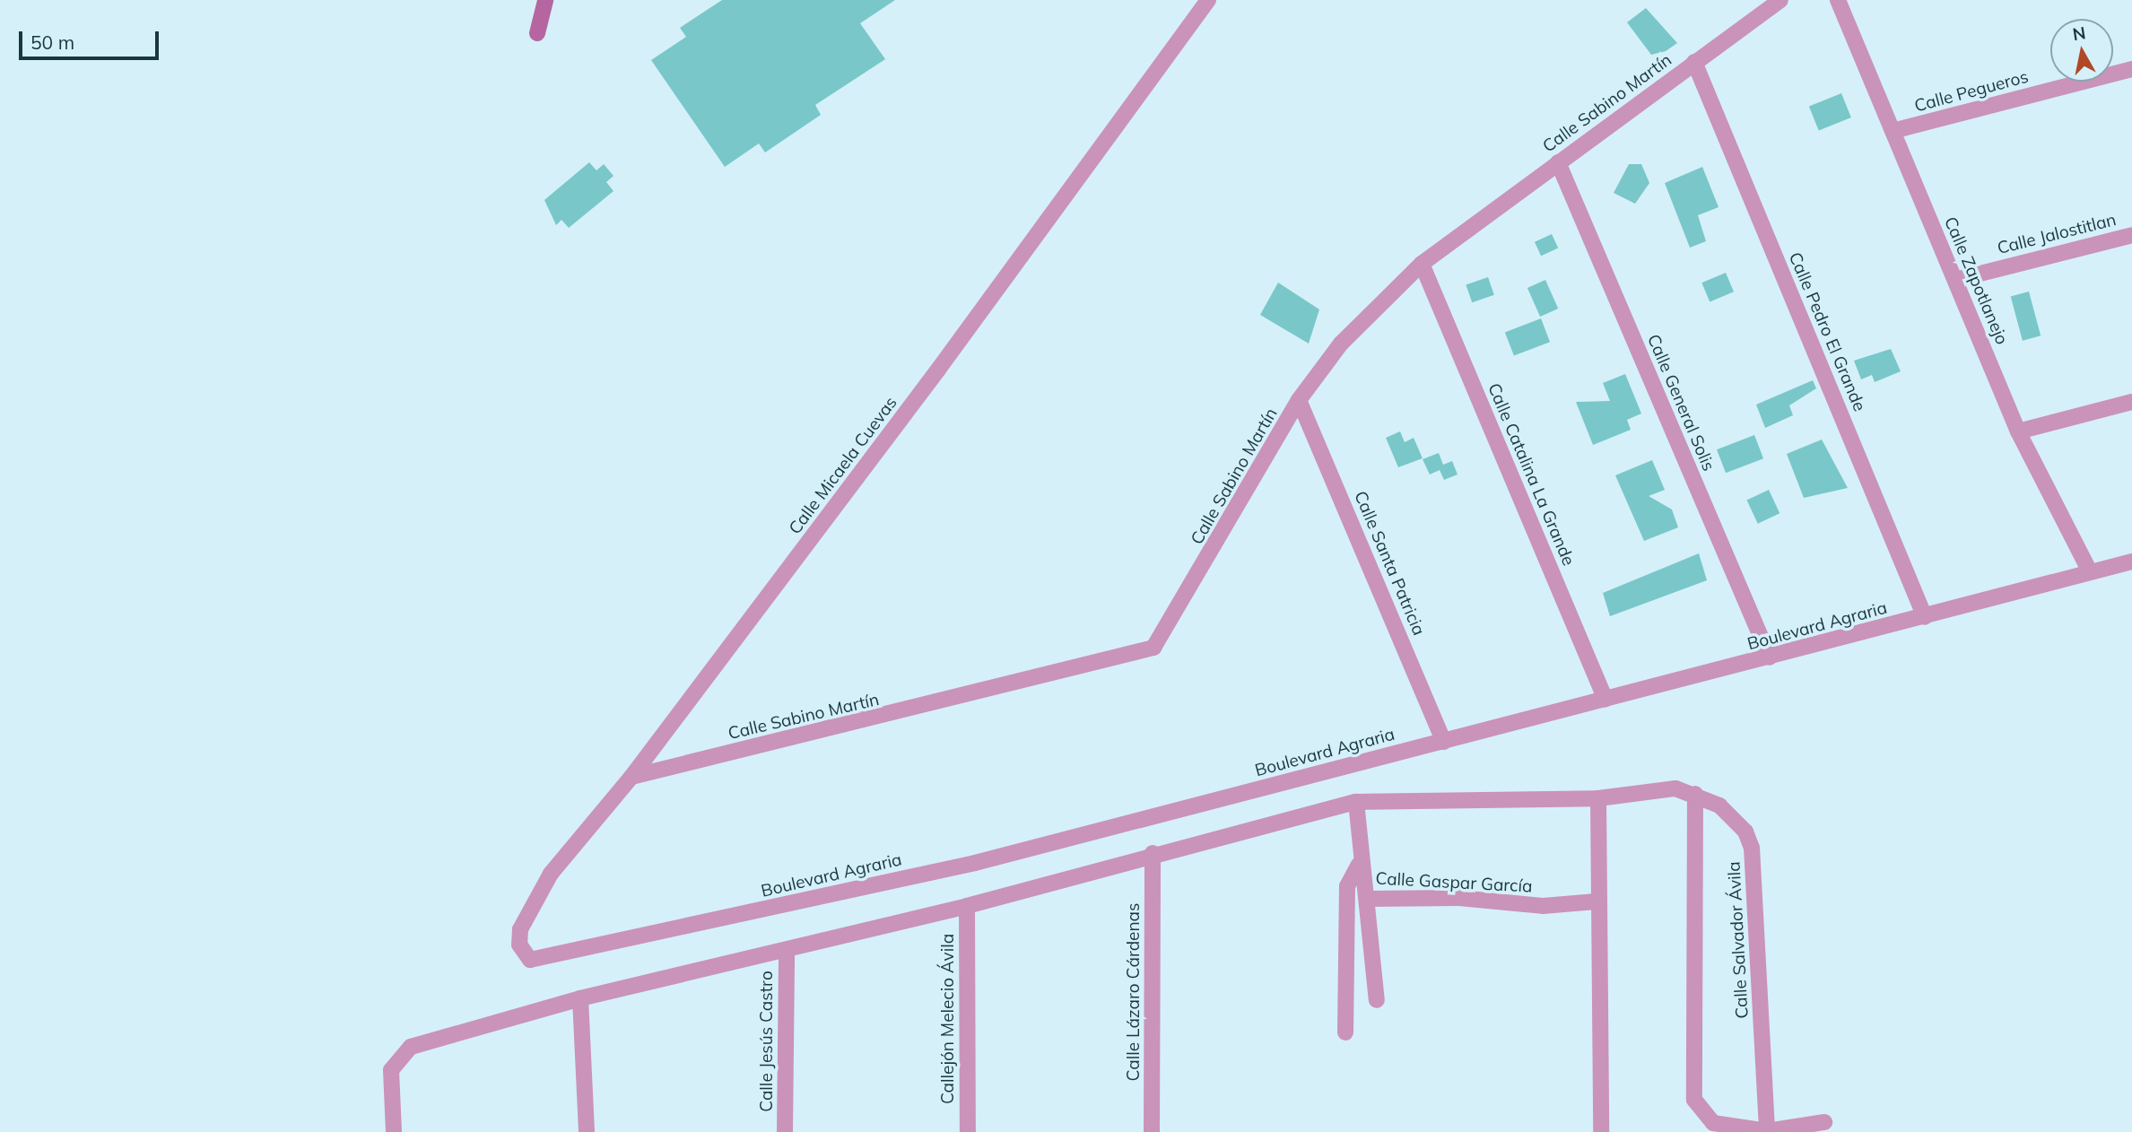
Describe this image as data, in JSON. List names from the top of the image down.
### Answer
{
  "streets": {
    "street": [
      "Calle Pegueros",
      "Calle Sabino Martín",
      "Calle Jalostitlan",
      "Calle Zapotlanejo",
      "Calle Pedro El Grande",
      "Calle General Solis",
      "Calle Micaela Cuevas",
      "Calle Catalina La Grande",
      "Calle Santa Patricia",
      "Boulevard Agraria",
      "Calle Gaspar García",
      "Calle Salvador Ávila",
      "Calle Lázaro Cárdenas",
      "Callejón Melecio Ávila",
      "Calle Jesús Castro"
    ]
  },
  "crossings": [
    ["Calle Pegueros", "Calle Zapotlanejo"],
    ["Calle Sabino Martín", "Calle Pedro El Grande"],
    ["Calle Sabino Martín", "Calle General Solis"],
    ["Calle Sabino Martín", "Calle Micaela Cuevas"],
    ["Calle Sabino Martín", "Calle Catalina La Grande"],
    ["Calle Sabino Martín", "Calle Santa Patricia"],
    ["Calle Jalostitlan", "Calle Zapotlanejo"],
    ["Calle Zapotlanejo", "Boulevard Agraria"],
    ["Calle Pedro El Grande", "Boulevard Agraria"],
    ["Calle General Solis", "Boulevard Agraria"],
    ["Calle Micaela Cuevas", "Boulevard Agraria"],
    ["Calle Catalina La Grande", "Boulevard Agraria"],
    ["Calle Santa Patricia", "Boulevard Agraria"],
    ["Calle Gaspar García", "Calle Salvador Ávila"],
    ["Calle Salvador Ávila", "Calle Lázaro Cárdenas"],
    ["Calle Salvador Ávila", "Callejón Melecio Ávila"],
    ["Calle Salvador Ávila", "Calle Jesús Castro"]
  ],
  "scale_bar": "50 m",
  "north": "top"
}
